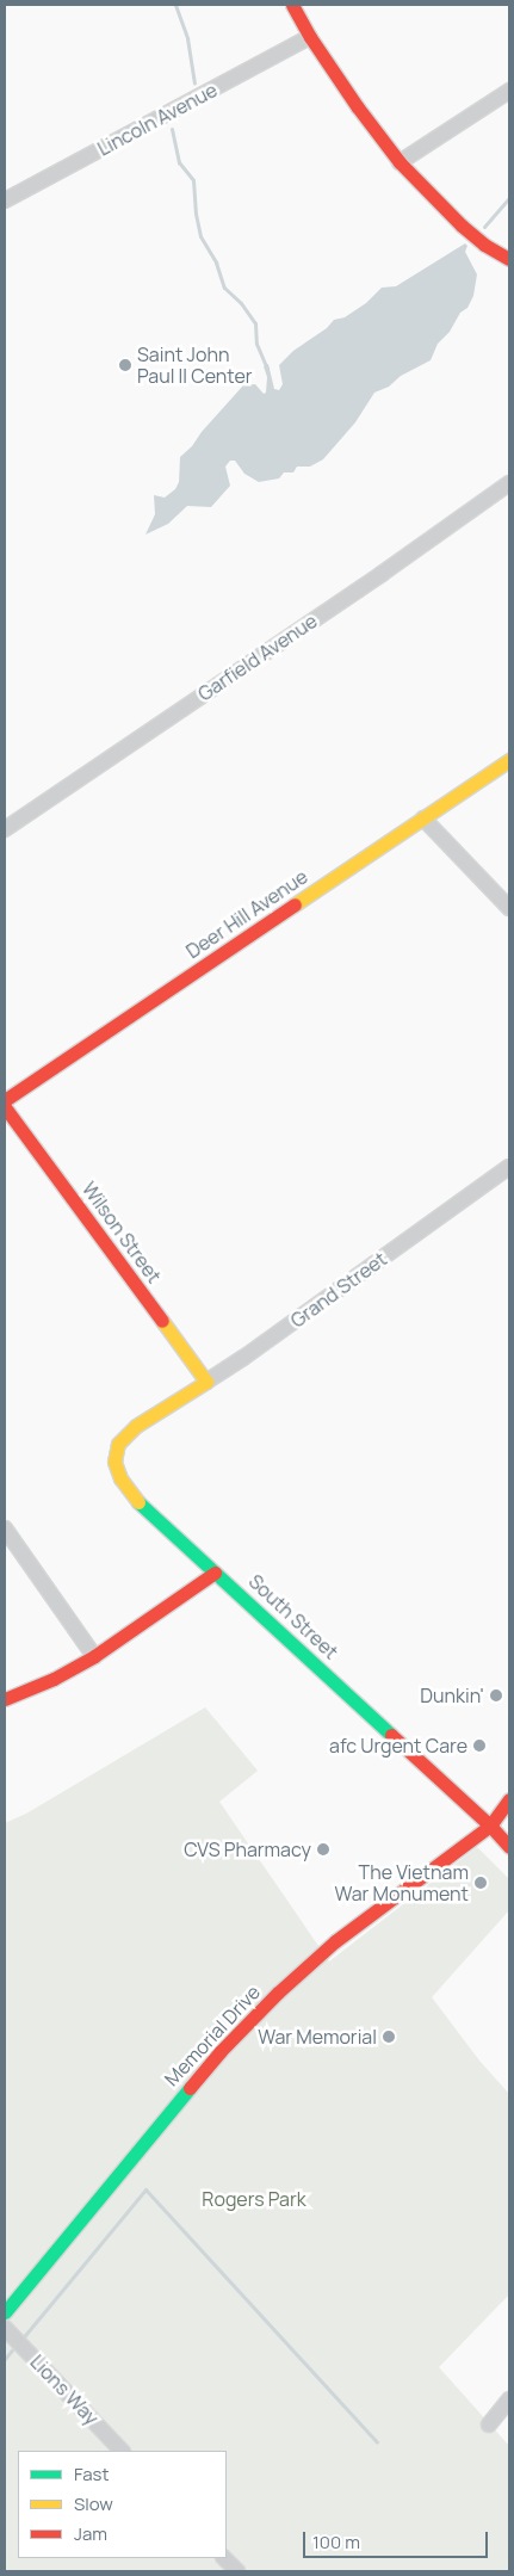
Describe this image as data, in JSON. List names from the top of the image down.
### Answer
{
  "streets": {
    "street": [
      "Lincoln Avenue",
      "Garfield Avenue",
      "Deer Hill Avenue",
      "Wilson Street",
      "Grand Street",
      "South Street",
      "Memorial Drive",
      "Lions Way"
    ]
  },
  "crossings": [
    ["Wilson Street", "Grand Street"],
    ["Grand Street", "South Street"],
    ["South Street", "Memorial Drive"]
  ],
  "parks": ["Rogers Park"],
  "places": [
    "Saint John Paul II Center",
    "Dunkin'",
    "afc Urgent Care",
    "CVS Pharmacy",
    "The Vietnam War Monument",
    "War Memorial"
  ],
  "legend": ["Fast", "Slow", "Jam"],
  "scale_bar": "100 m"
}
